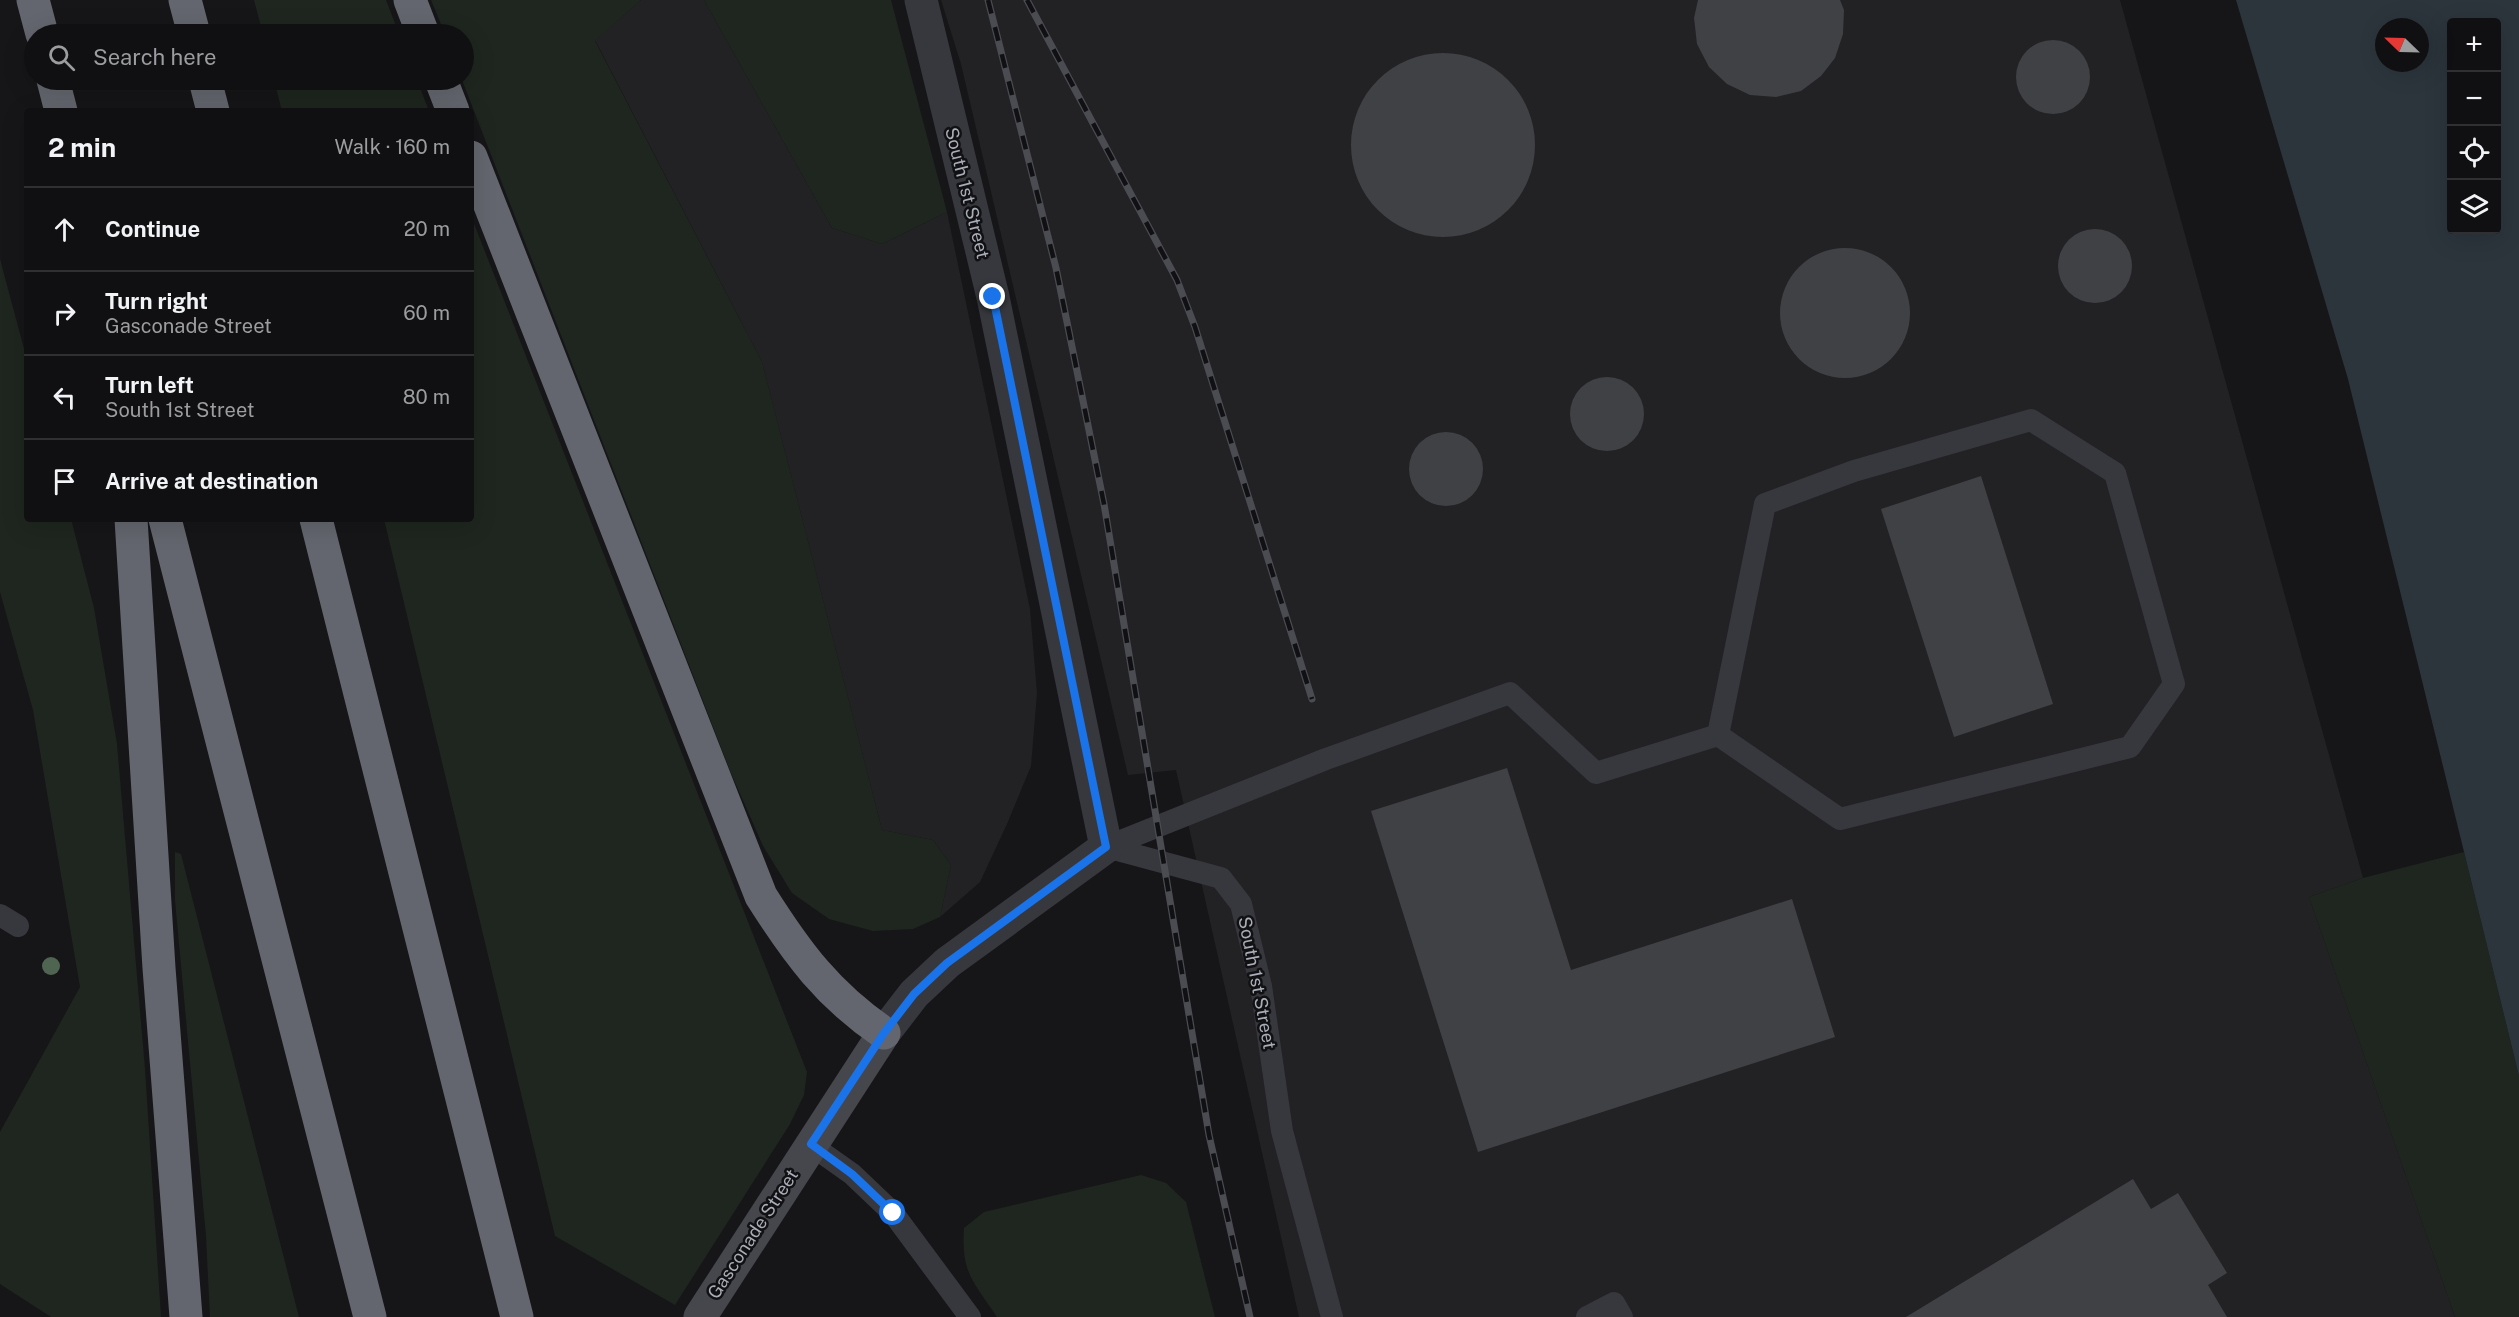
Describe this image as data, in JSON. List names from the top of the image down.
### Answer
{
  "streets": {
    "street": ["South 1st Street", "Gasconade Street"]
  },
  "crossings": [
    ["South 1st Street", "Gasconade Street"]
  ],
  "north": "top left",
  "page": {
    "map_buttons": ["+", "−"],
    "search": "Search here",
    "heading": ["2 min", "Walk · 160 m"],
    "list": [
      ["Continue", "20 m"],
      ["Turn right", "Gasconade Street", "60 m"],
      ["Turn left", "South 1st Street", "80 m"],
      "Arrive at destination"
    ]
  }
}
